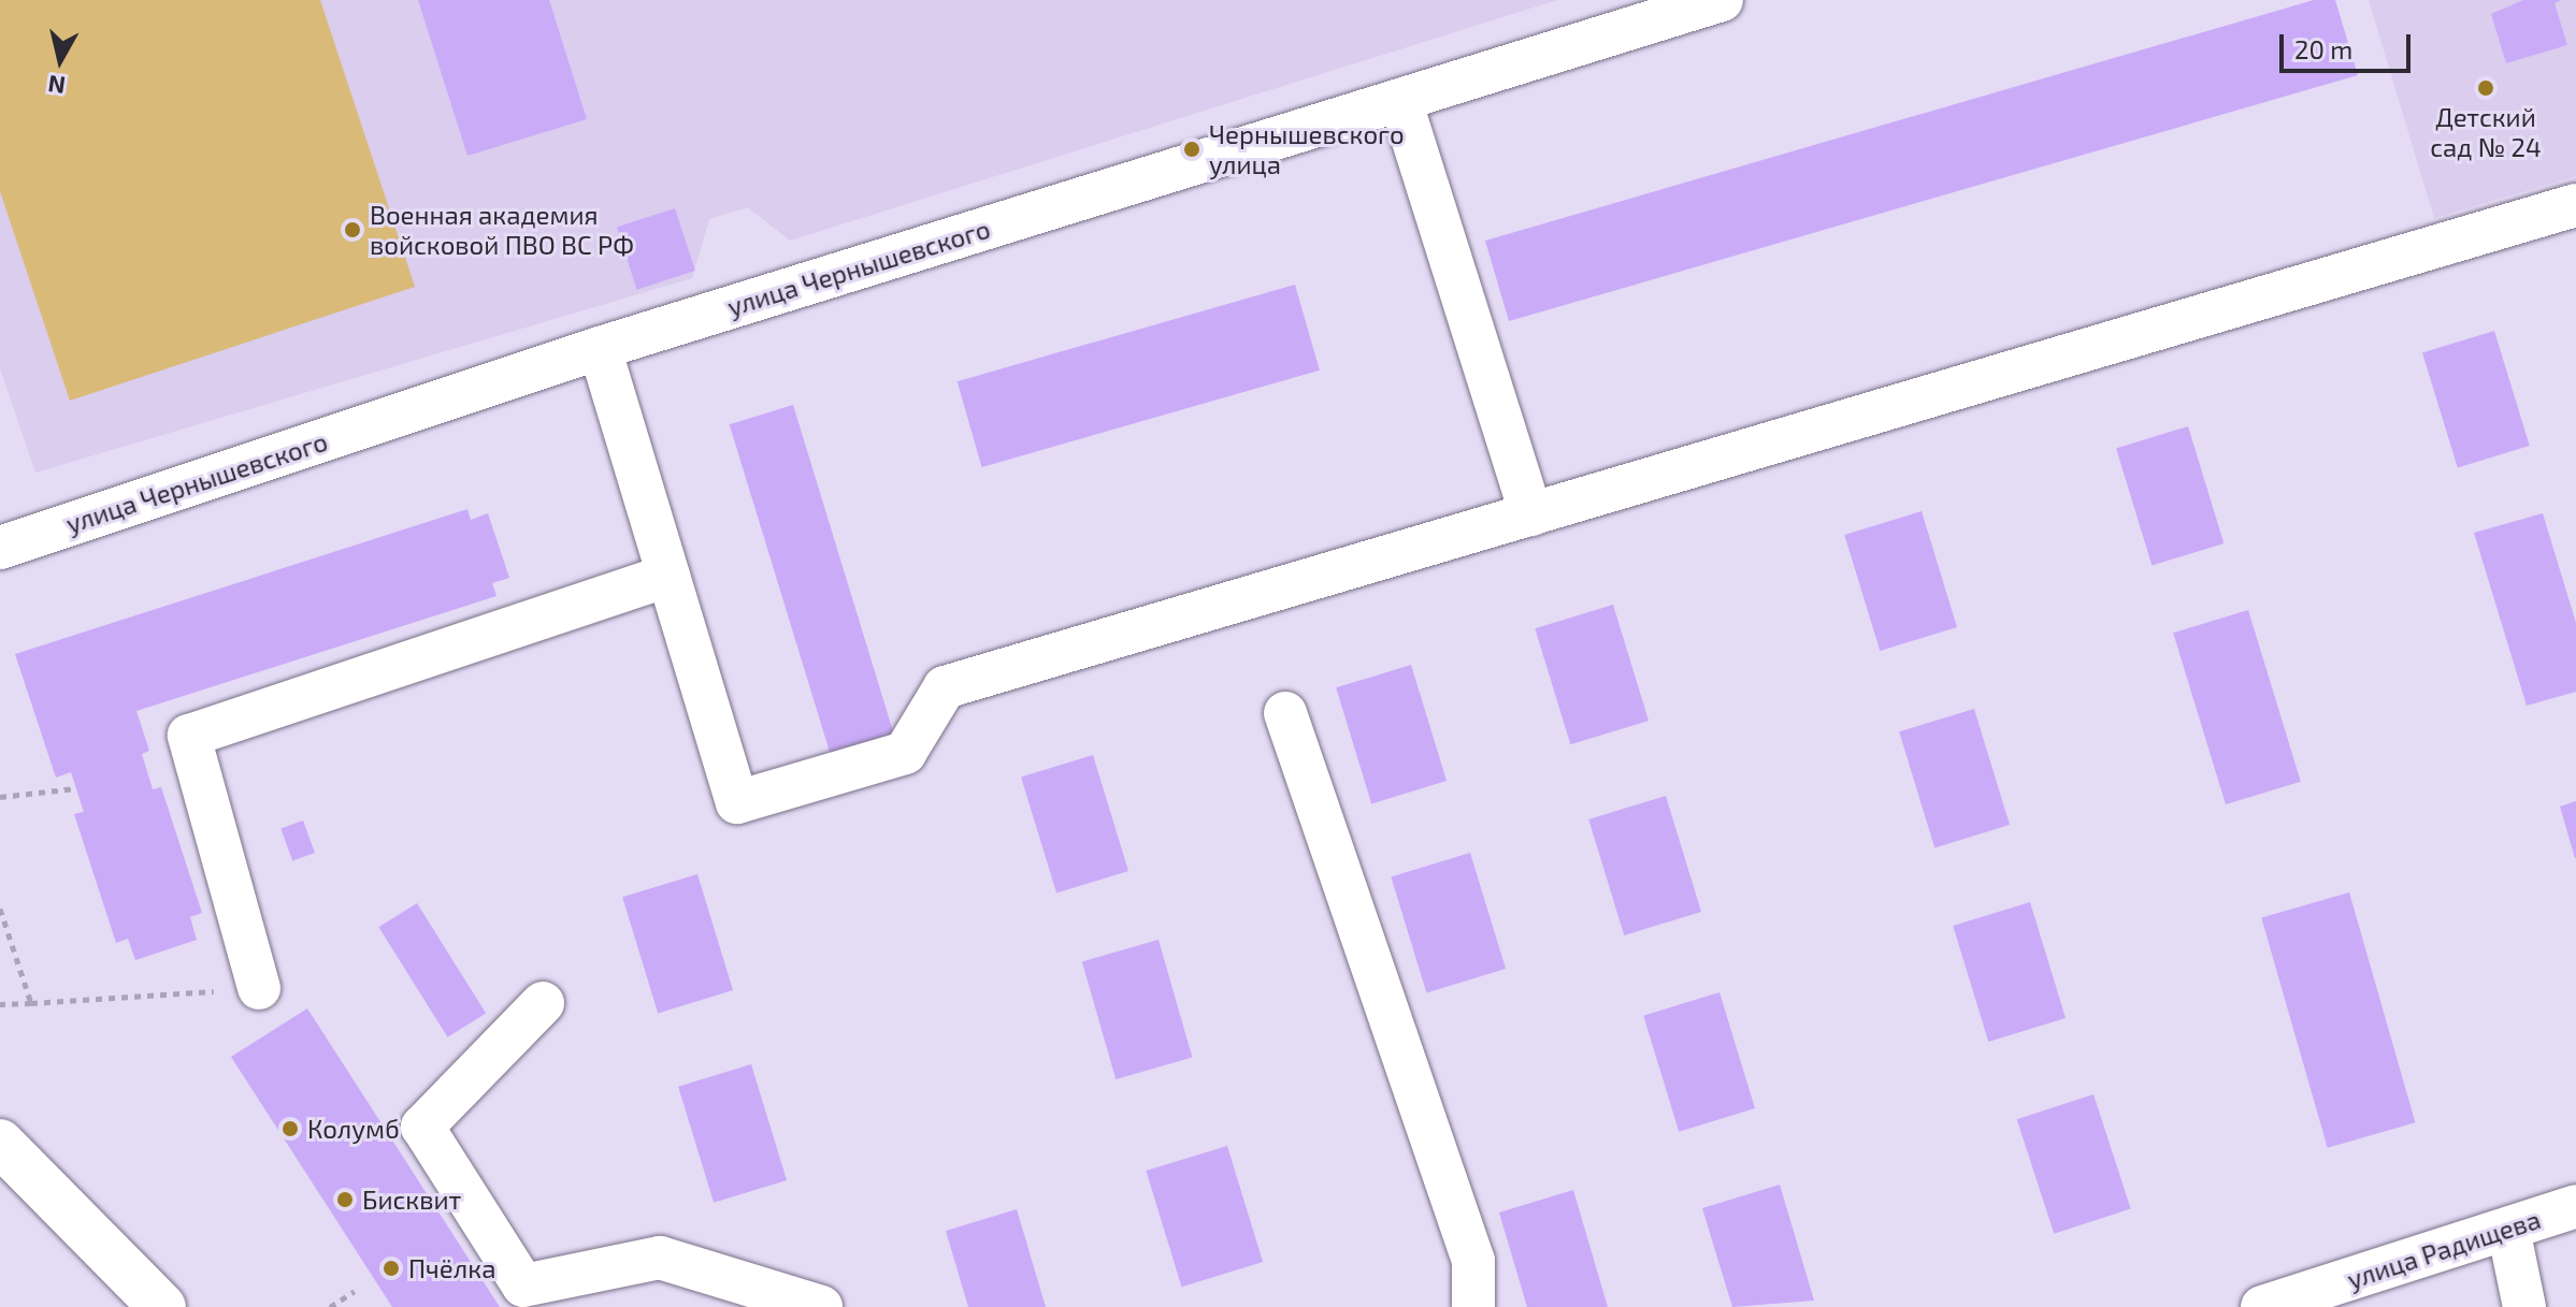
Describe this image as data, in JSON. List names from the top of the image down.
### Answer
{
  "streets": {
    "street": ["улица Чернышевского", "улица Радищева"]
  },
  "places": [
    "Детский сад № 24",
    "Чернышевского улица",
    "Военная академия войсковой ПВО ВС РФ",
    "Колумб",
    "Бисквит",
    "Пчёлка"
  ],
  "scale_bar": "20 m",
  "north": "bottom"
}
